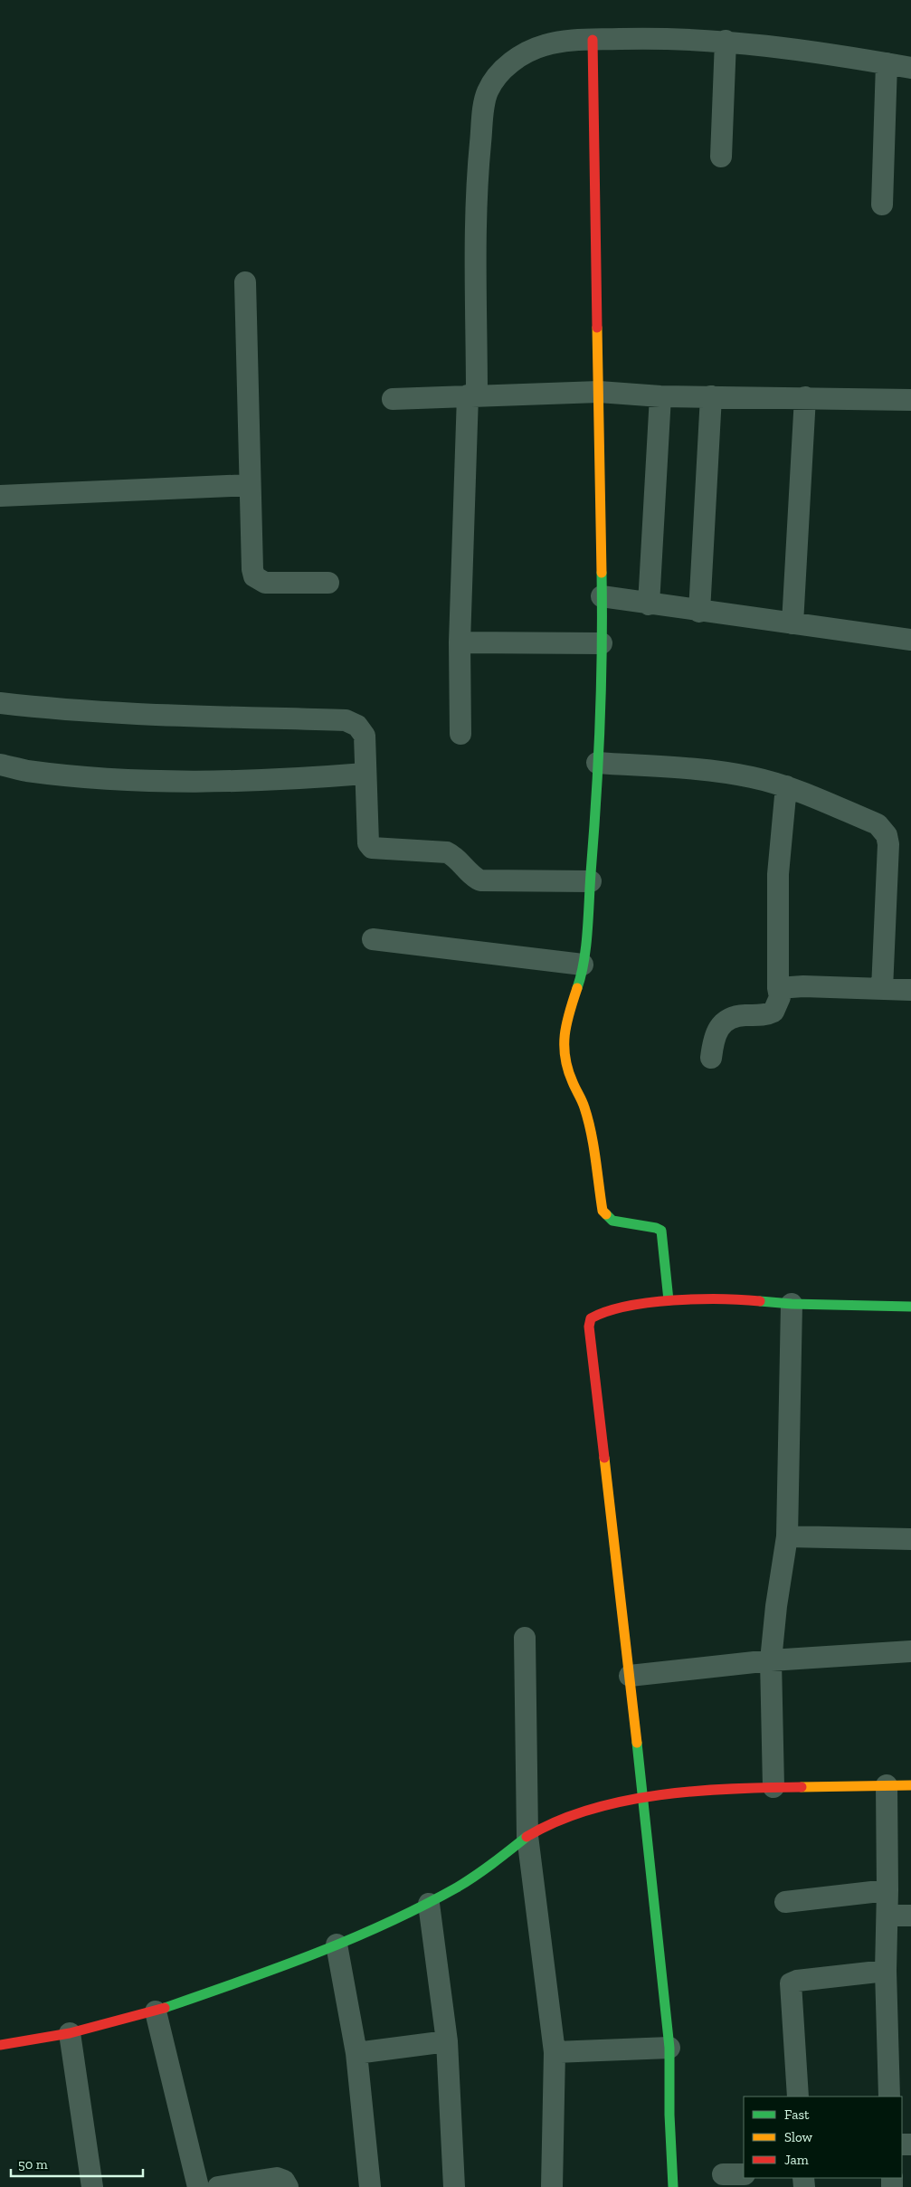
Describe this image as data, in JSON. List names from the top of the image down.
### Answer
{
  "legend": ["Fast", "Slow", "Jam"],
  "scale_bar": "50 m"
}
